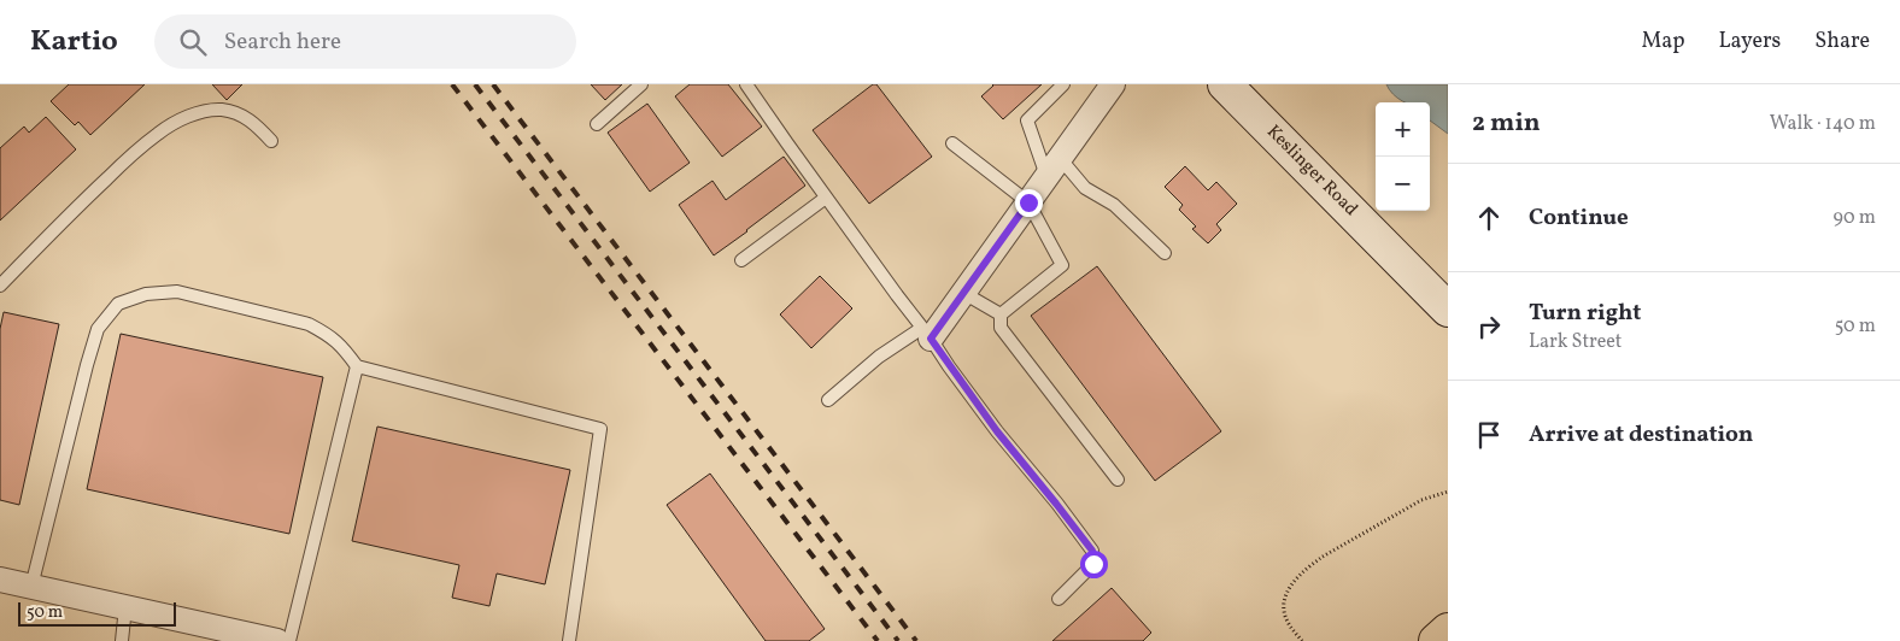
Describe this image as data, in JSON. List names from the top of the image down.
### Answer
{
  "streets": {
    "main road": ["Keslinger Road"]
  },
  "scale_bar": "50 m",
  "page": {
    "header": "Kartio",
    "search": "Search here",
    "nav": ["Map", "Layers", "Share"],
    "heading": ["2 min", "Walk · 140 m"],
    "map_buttons": ["+", "−"],
    "list": [
      ["Continue", "90 m"],
      ["Turn right", "Lark Street", "50 m"],
      "Arrive at destination"
    ],
    "scale": "50 m"
  }
}
